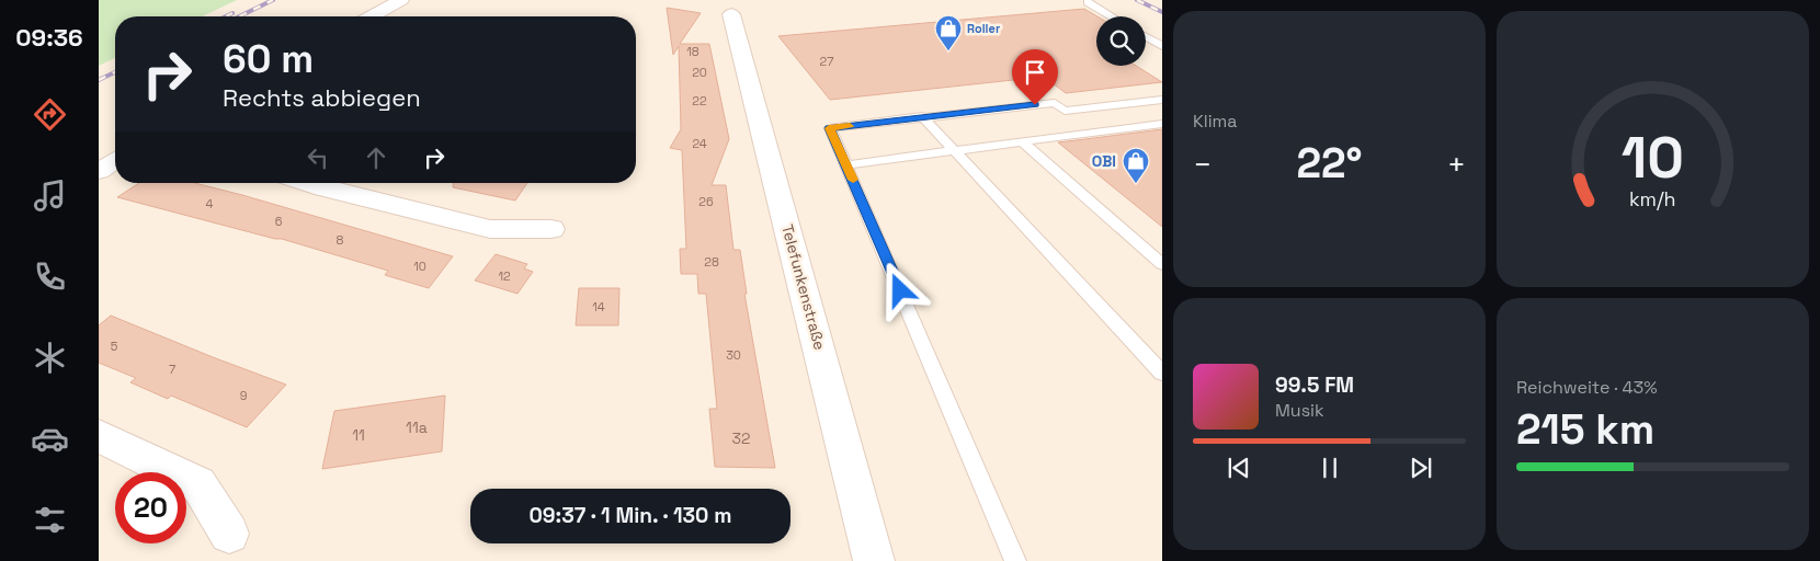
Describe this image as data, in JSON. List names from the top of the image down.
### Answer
{
  "streets": {
    "street": ["Telefunkenstraße"]
  },
  "places": {
    "shop": ["Roller", "OBI"]
  },
  "house_numbers": [
    "18",
    "27",
    "20",
    "22",
    "24",
    "26",
    "4",
    "6",
    "8",
    "28",
    "10",
    "12",
    "14",
    "5",
    "30",
    "7",
    "9",
    "11a",
    "11",
    "32"
  ],
  "page": {
    "tabs": "09:36",
    "tile": [
      "Klima",
      ["Reichweite · 43%", "215 km"]
    ],
    "turn": ["60 m", "Rechts abbiegen"],
    "heat": ["−", "22°", "+"],
    "song": ["99.5 FM", "Musik"],
    "limit": "20",
    "trip": "09:37 · 1 Min. · 130 m",
    "gauge": ["10", "km/h"]
  }
}
